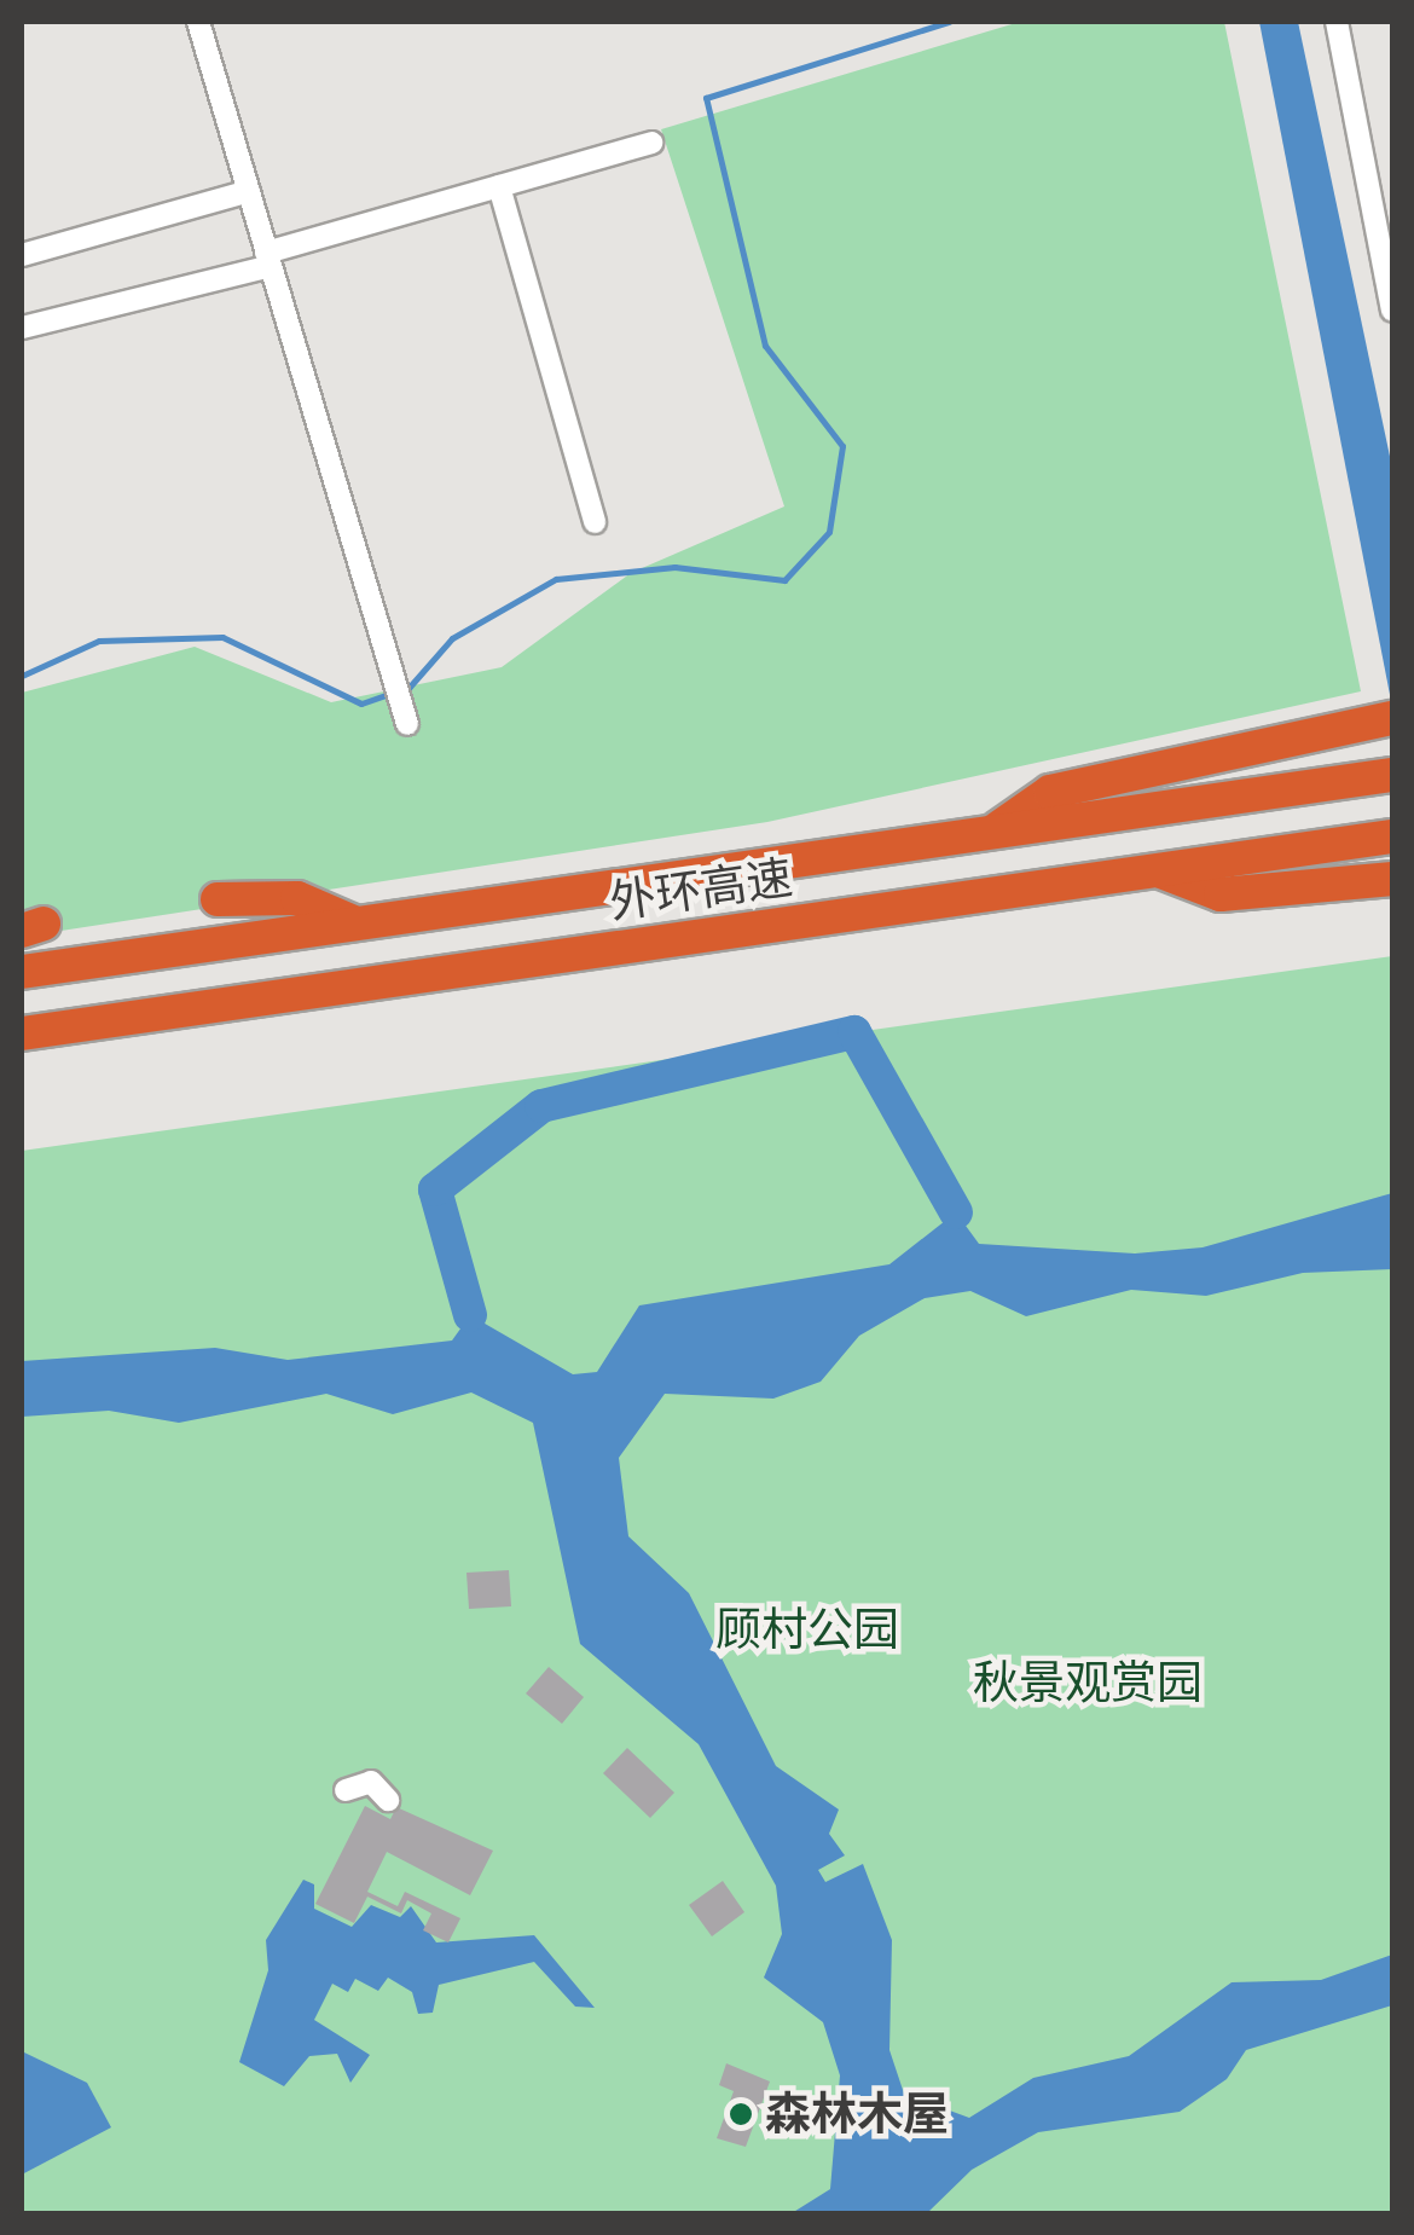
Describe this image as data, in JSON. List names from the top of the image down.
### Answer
{
  "streets": {
    "highway": ["外环高速"]
  },
  "parks": ["顾村公园", "秋景观赏园"],
  "places": ["森林木屋"]
}
